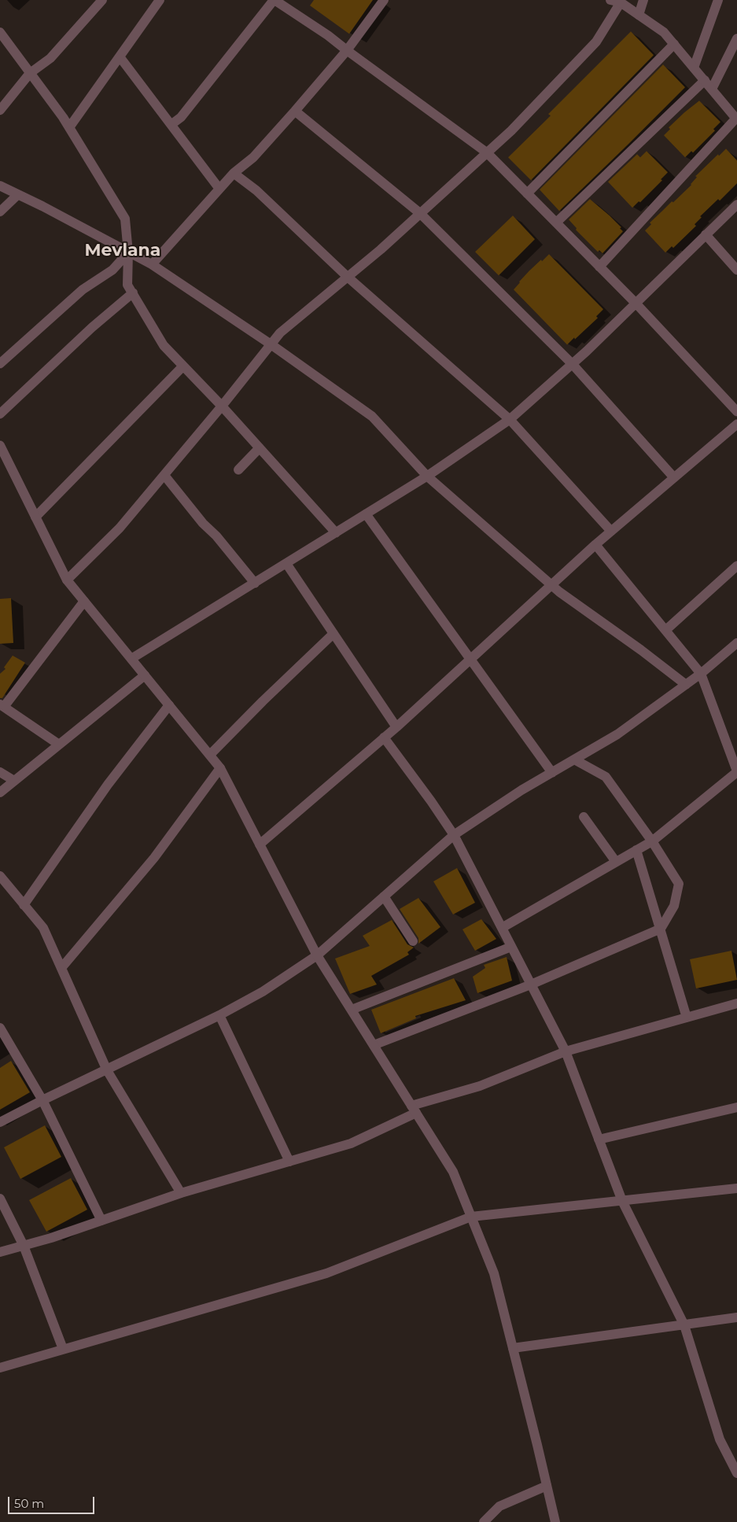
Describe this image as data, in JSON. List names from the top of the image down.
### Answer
{
  "districts": ["Mevlana"],
  "scale_bar": "50 m"
}
